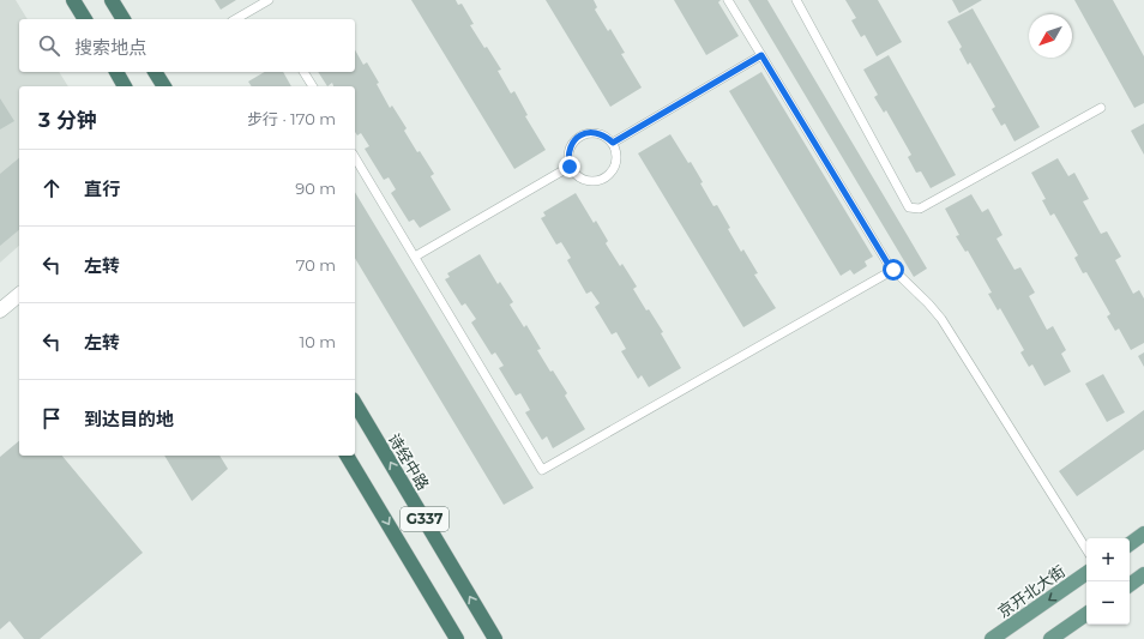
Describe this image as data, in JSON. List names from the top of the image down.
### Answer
{
  "streets": {
    "highway": ["诗经中路", "G337"],
    "main road": ["京开北大街"]
  },
  "north": "bottom left",
  "page": {
    "search": "搜索地点",
    "heading": ["3 分钟", "步行 · 170 m"],
    "list": [
      ["直行", "90 m"],
      ["左转", "70 m"],
      ["左转", "10 m"],
      "到达目的地"
    ],
    "map_buttons": ["+", "−"]
  }
}
